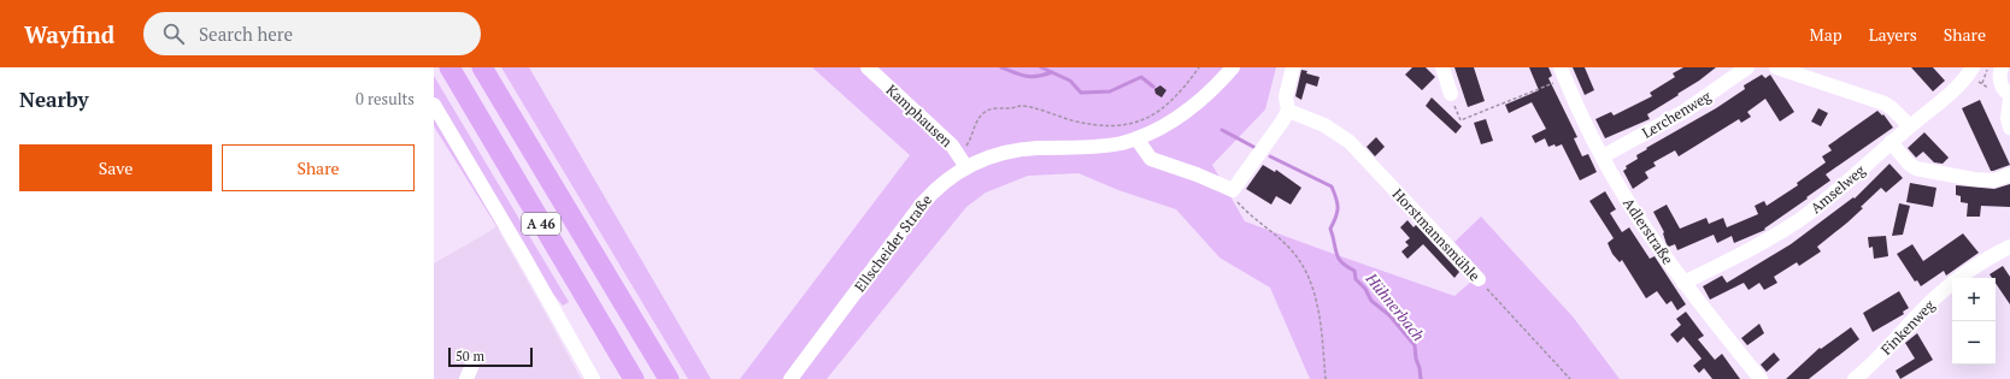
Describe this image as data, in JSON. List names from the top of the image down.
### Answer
{
  "streets": {
    "highway": ["A 46"],
    "street": [
      "Lerchenweg",
      "Kamphausen",
      "Amselweg",
      "Adlerstraße",
      "Horstmannsmühle",
      "Ellscheider Straße",
      "Finkenweg"
    ]
  },
  "crossings": [
    ["Lerchenweg", "Adlerstraße"],
    ["Kamphausen", "Ellscheider Straße"],
    ["Amselweg", "Adlerstraße"]
  ],
  "water": ["Hühnerbach"],
  "scale_bar": "50 m",
  "page": {
    "header": "Wayfind",
    "search": "Search here",
    "nav": ["Map", "Layers", "Share"],
    "heading": ["Nearby", "0 results"],
    "buttons": ["Save", "Share"],
    "map_buttons": ["+", "−"],
    "scale": "50 m"
  }
}
